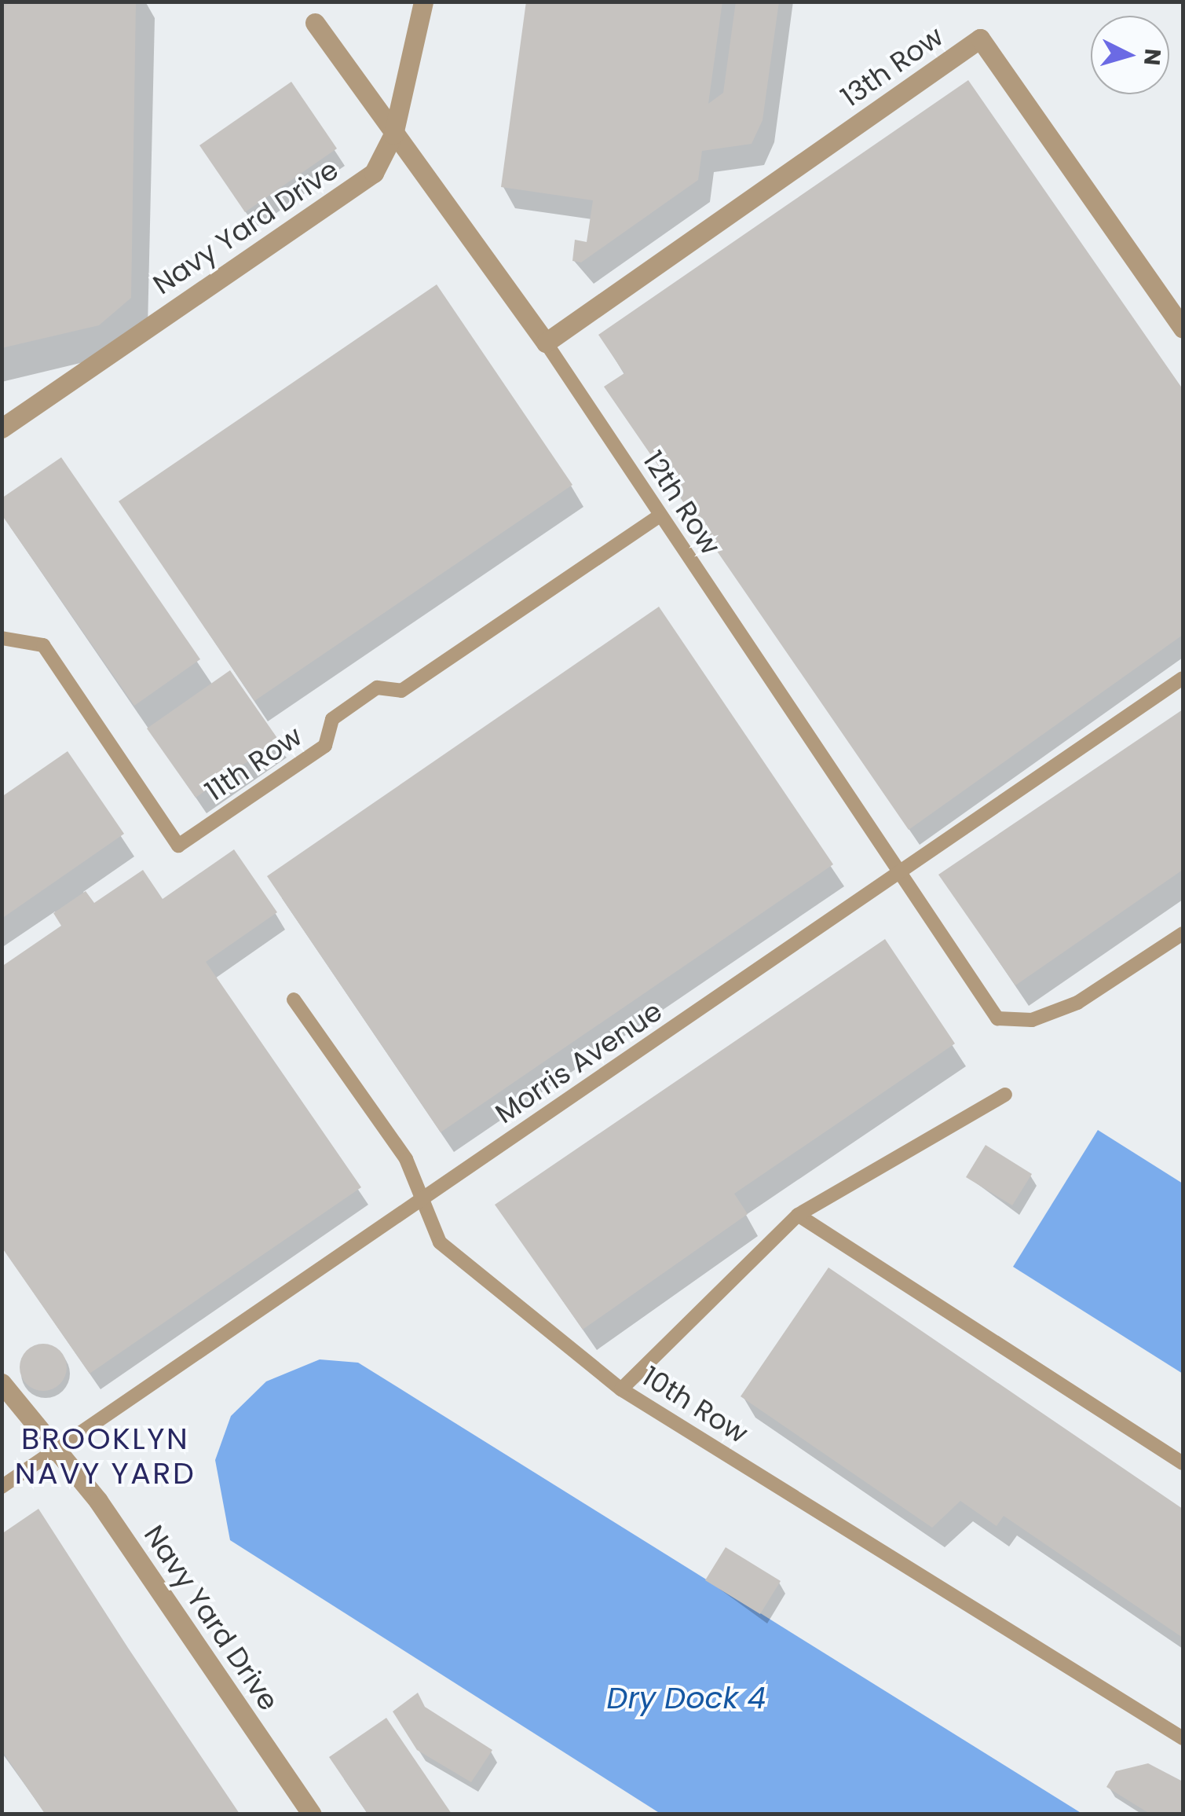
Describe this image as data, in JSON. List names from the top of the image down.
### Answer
{
  "streets": {
    "street": ["13th Row", "Navy Yard Drive", "12th Row"],
    "lane": ["11th Row", "Morris Avenue", "10th Row"]
  },
  "crossings": [
    ["13th Row", "12th Row"],
    ["Navy Yard Drive", "12th Row"],
    ["Navy Yard Drive", "Morris Avenue"],
    ["12th Row", "11th Row"],
    ["12th Row", "Morris Avenue"],
    ["Morris Avenue", "10th Row"]
  ],
  "districts": ["BROOKLYN NAVY YARD"],
  "water": ["Dry Dock 4"],
  "north": "right"
}
